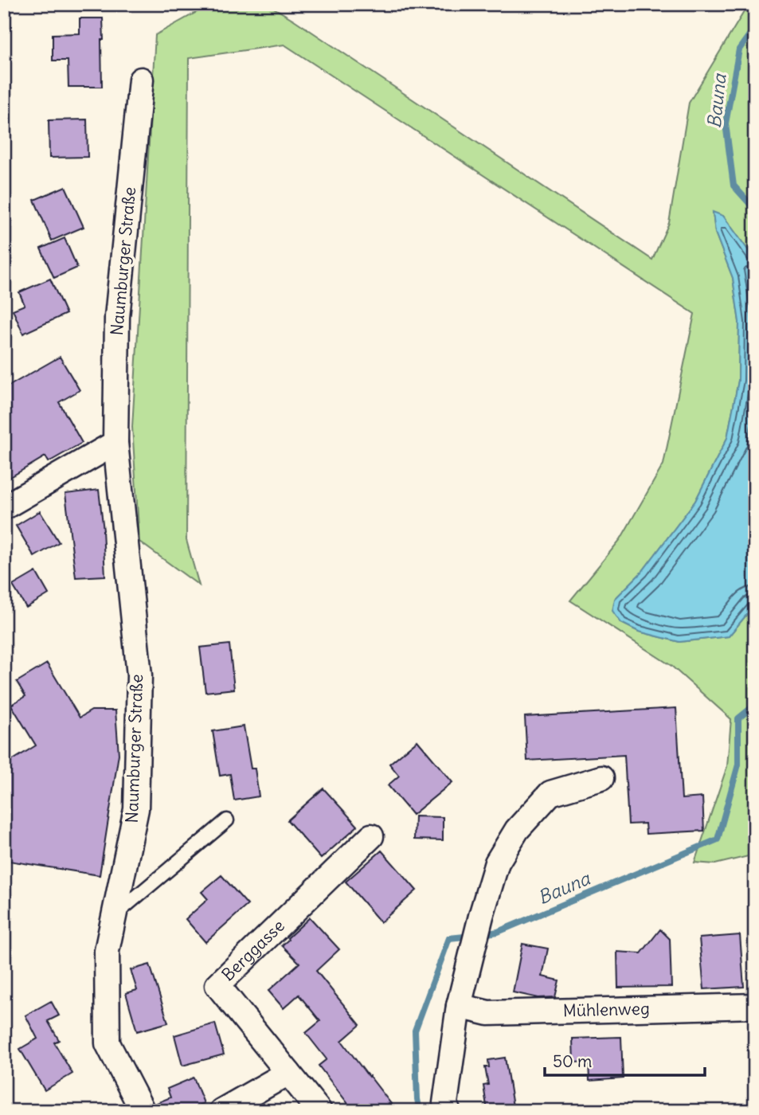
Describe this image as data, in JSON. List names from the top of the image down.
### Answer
{
  "streets": {
    "street": ["Naumburger Straße", "Berggasse", "Mühlenweg"]
  },
  "water": ["Bauna"],
  "scale_bar": "50 m"
}
